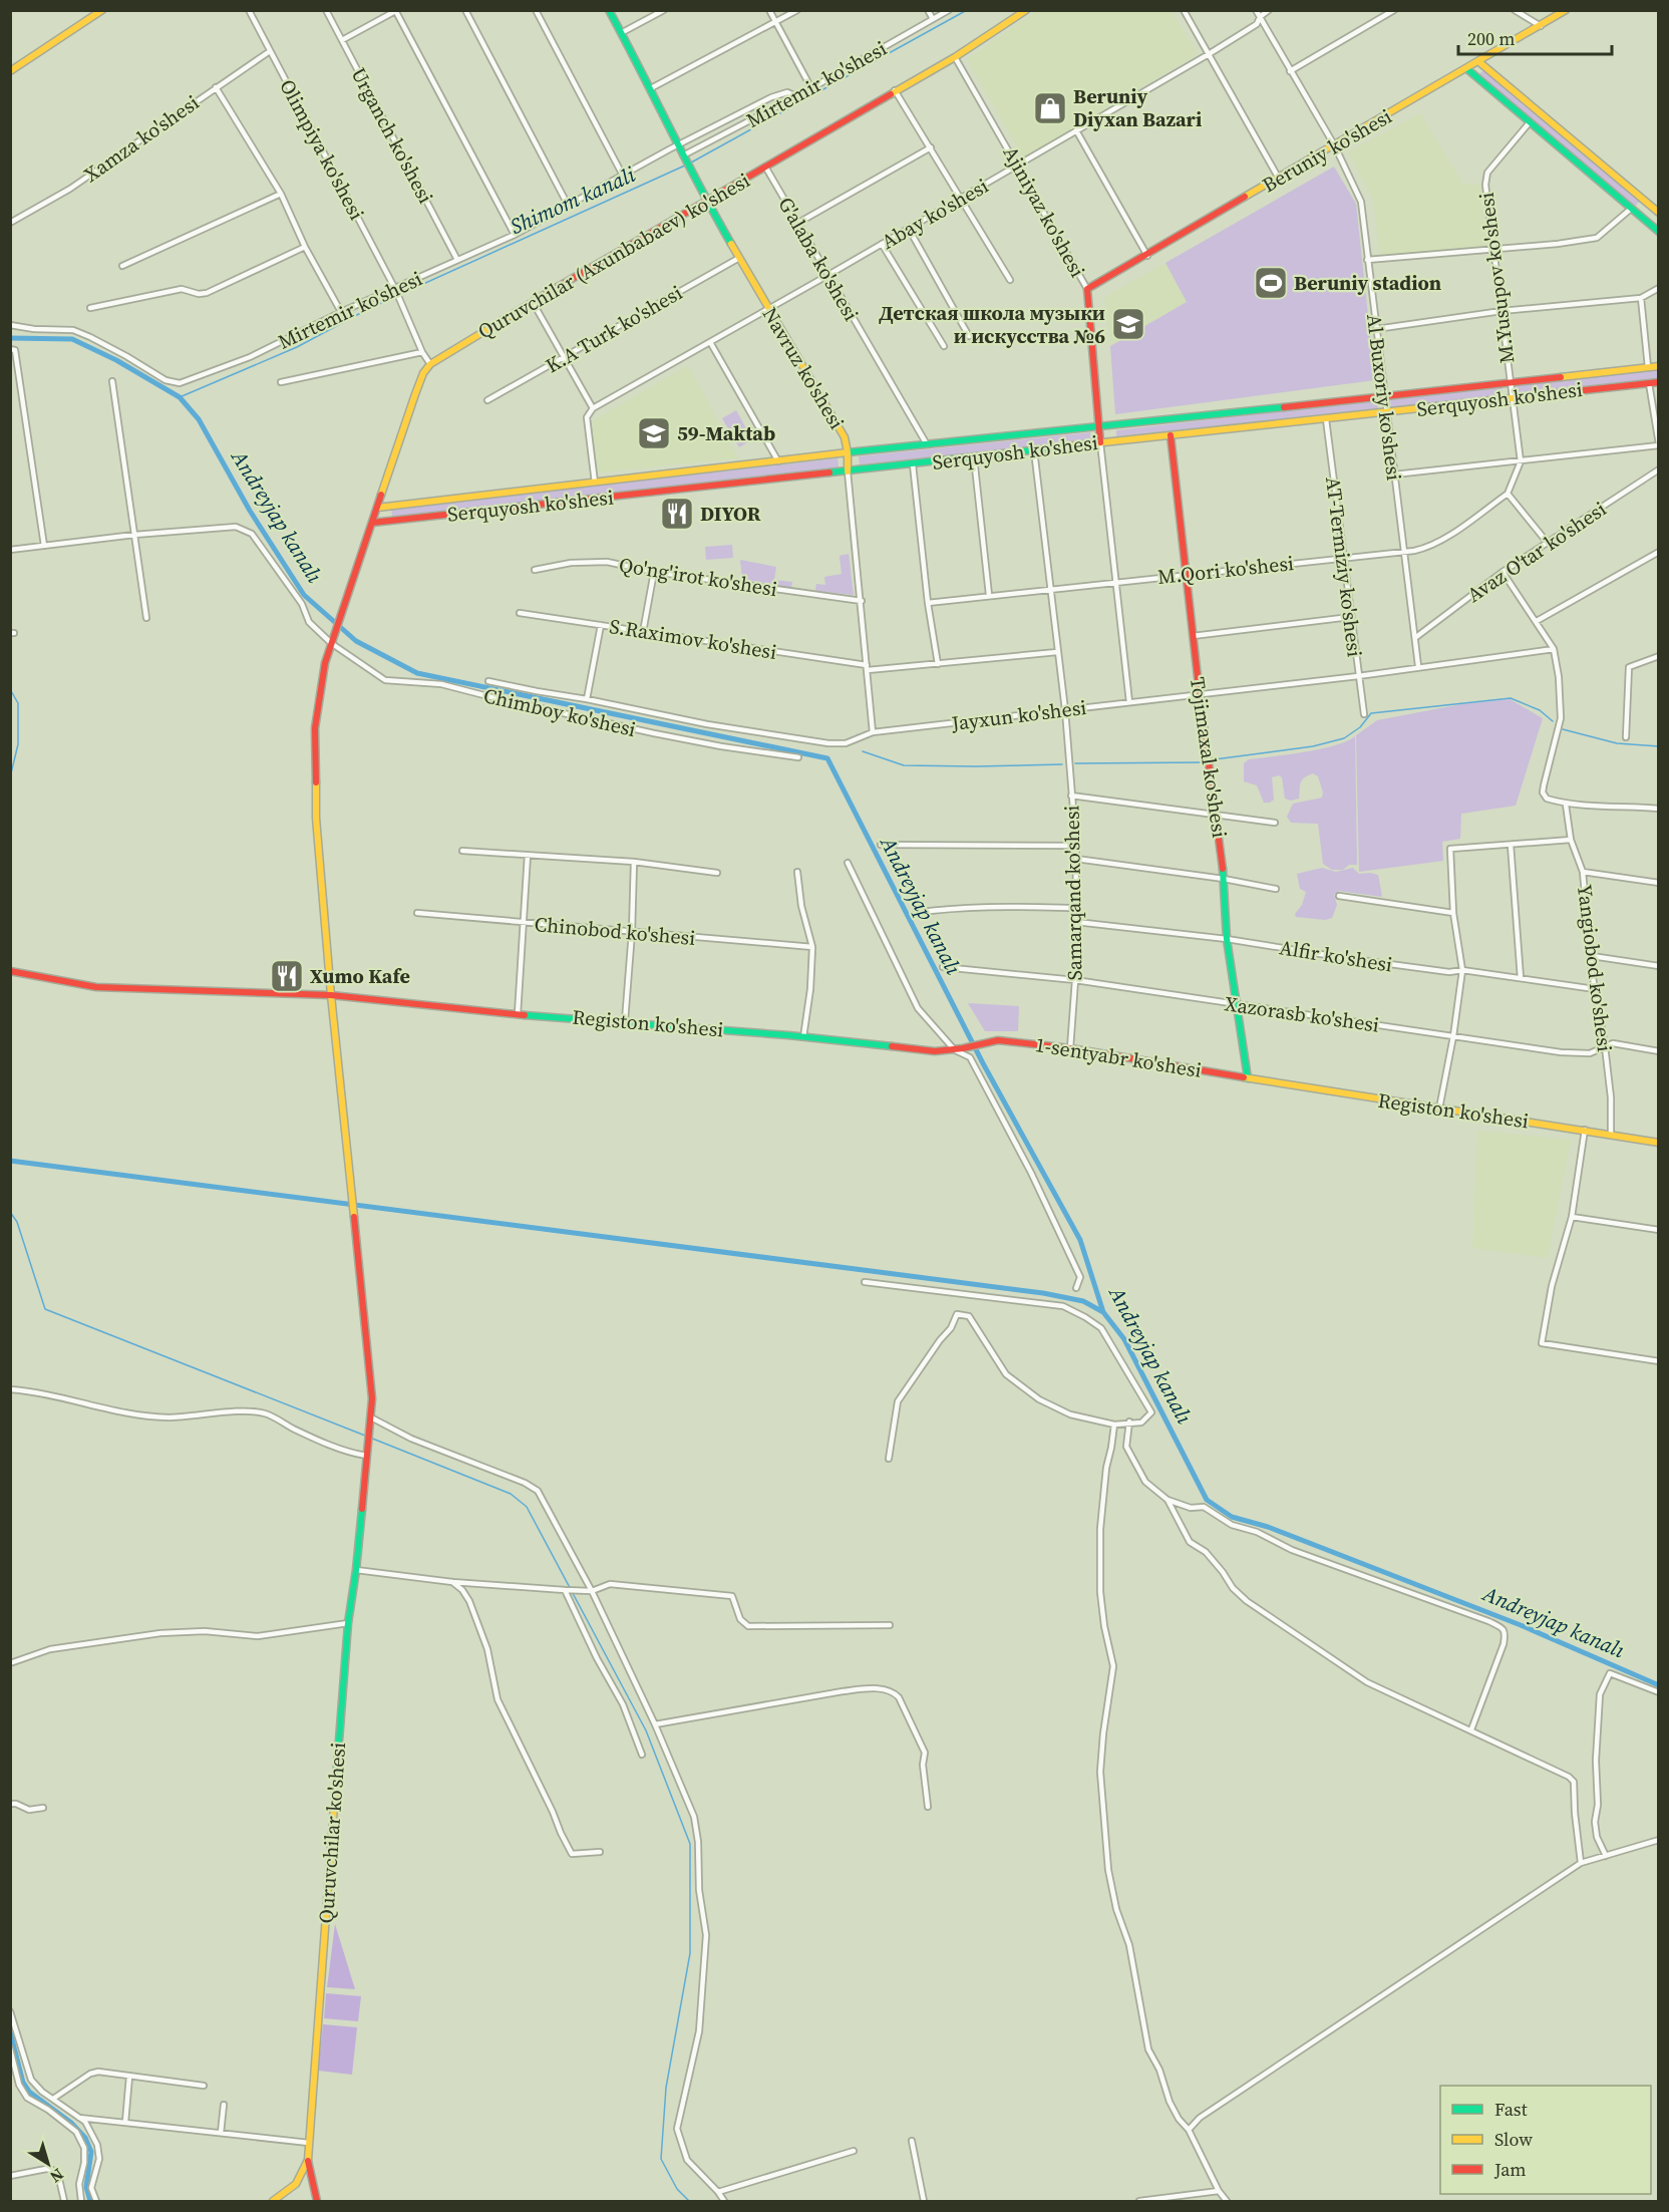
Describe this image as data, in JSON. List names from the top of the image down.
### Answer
{
  "streets": {
    "street": [
      "Mirtemir ko'shesi",
      "Urganch ko'shesi",
      "Xamza ko'shesi",
      "Olimpiya ko'shesi",
      "Beruniy ko'shesi",
      "Ajiniyaz ko'shesi",
      "Abay ko'shesi",
      "Quruvchilar (Axunbabaev) ko'shesi",
      "G'alaba ko'shesi",
      "M.Yusupov ko'shesi",
      "K.A Turk ko'shesi",
      "Navruz ko'shesi",
      "Al Buxoriy ko'shesi",
      "Serquyosh ko'shesi",
      "Avaz O'tar ko'shesi",
      "AT-Termiziy ko'shesi",
      "M.Qori ko'shesi",
      "Qo'ng'irot ko'shesi",
      "S.Raximov ko'shesi",
      "Chimboy ko'shesi",
      "Jayxun ko'shesi",
      "Tojimaxal ko'shesi",
      "Samarqand ko'shesi",
      "Chinobod ko'shesi",
      "Alfir ko'shesi",
      "Yangiobod ko'shesi",
      "Xazorasb ko'shesi",
      "Registon ko'shesi",
      "1-sentyabr ko'shesi",
      "Quruvchilar ko'shesi"
    ]
  },
  "crossings": [
    ["Mirtemir ko'shesi", "Urganch ko'shesi"],
    ["Mirtemir ko'shesi", "Olimpiya ko'shesi"],
    ["Mirtemir ko'shesi", "Navruz ko'shesi"],
    ["Xamza ko'shesi", "Olimpiya ko'shesi"],
    ["Olimpiya ko'shesi", "Quruvchilar (Axunbabaev) ko'shesi"],
    ["Beruniy ko'shesi", "Ajiniyaz ko'shesi"],
    ["Beruniy ko'shesi", "Al Buxoriy ko'shesi"],
    ["Ajiniyaz ko'shesi", "Abay ko'shesi"],
    ["Ajiniyaz ko'shesi", "Quruvchilar (Axunbabaev) ko'shesi"],
    ["Ajiniyaz ko'shesi", "Serquyosh ko'shesi"],
    ["Ajiniyaz ko'shesi", "M.Qori ko'shesi"],
    ["Ajiniyaz ko'shesi", "Jayxun ko'shesi"],
    ["Abay ko'shesi", "G'alaba ko'shesi"],
    ["Abay ko'shesi", "Navruz ko'shesi"],
    ["Abay ko'shesi", "Al Buxoriy ko'shesi"],
    ["Quruvchilar (Axunbabaev) ko'shesi", "G'alaba ko'shesi"],
    ["Quruvchilar (Axunbabaev) ko'shesi", "Navruz ko'shesi"],
    ["G'alaba ko'shesi", "Serquyosh ko'shesi"],
    ["M.Yusupov ko'shesi", "Serquyosh ko'shesi"],
    ["K.A Turk ko'shesi", "Navruz ko'shesi"],
    ["Navruz ko'shesi", "Serquyosh ko'shesi"],
    ["Navruz ko'shesi", "Qo'ng'irot ko'shesi"],
    ["Navruz ko'shesi", "S.Raximov ko'shesi"],
    ["Navruz ko'shesi", "Jayxun ko'shesi"],
    ["Al Buxoriy ko'shesi", "Serquyosh ko'shesi"],
    ["Al Buxoriy ko'shesi", "Avaz O'tar ko'shesi"],
    ["Al Buxoriy ko'shesi", "M.Qori ko'shesi"],
    ["Al Buxoriy ko'shesi", "Jayxun ko'shesi"],
    ["Serquyosh ko'shesi", "AT-Termiziy ko'shesi"],
    ["Serquyosh ko'shesi", "Tojimaxal ko'shesi"],
    ["Serquyosh ko'shesi", "Samarqand ko'shesi"],
    ["Serquyosh ko'shesi", "Quruvchilar ko'shesi"],
    ["AT-Termiziy ko'shesi", "M.Qori ko'shesi"],
    ["AT-Termiziy ko'shesi", "Jayxun ko'shesi"],
    ["M.Qori ko'shesi", "Tojimaxal ko'shesi"],
    ["M.Qori ko'shesi", "Samarqand ko'shesi"],
    ["S.Raximov ko'shesi", "Samarqand ko'shesi"],
    ["Chimboy ko'shesi", "Quruvchilar ko'shesi"],
    ["Jayxun ko'shesi", "Tojimaxal ko'shesi"],
    ["Jayxun ko'shesi", "Samarqand ko'shesi"],
    ["Tojimaxal ko'shesi", "Alfir ko'shesi"],
    ["Tojimaxal ko'shesi", "Xazorasb ko'shesi"],
    ["Tojimaxal ko'shesi", "Registon ko'shesi"],
    ["Tojimaxal ko'shesi", "1-sentyabr ko'shesi"],
    ["Samarqand ko'shesi", "Alfir ko'shesi"],
    ["Samarqand ko'shesi", "Xazorasb ko'shesi"],
    ["Samarqand ko'shesi", "1-sentyabr ko'shesi"],
    ["Alfir ko'shesi", "Yangiobod ko'shesi"],
    ["Yangiobod ko'shesi", "Xazorasb ko'shesi"],
    ["Yangiobod ko'shesi", "Registon ko'shesi"],
    ["Registon ko'shesi", "1-sentyabr ko'shesi"],
    ["Registon ko'shesi", "Quruvchilar ko'shesi"]
  ],
  "water": ["Shimom kanali", "Andreyjap kanalı"],
  "places": {
    "shop": ["Beruniy Diyxan Bazari"],
    "sports": ["Beruniy stadion"],
    "school or university": ["Детская школа музыки и искусства №6", "59-Maktab"],
    "restaurant": ["DIYOR", "Xumo Kafe"]
  },
  "legend": ["Fast", "Slow", "Jam"],
  "scale_bar": "200 m",
  "north": "bottom right"
}
